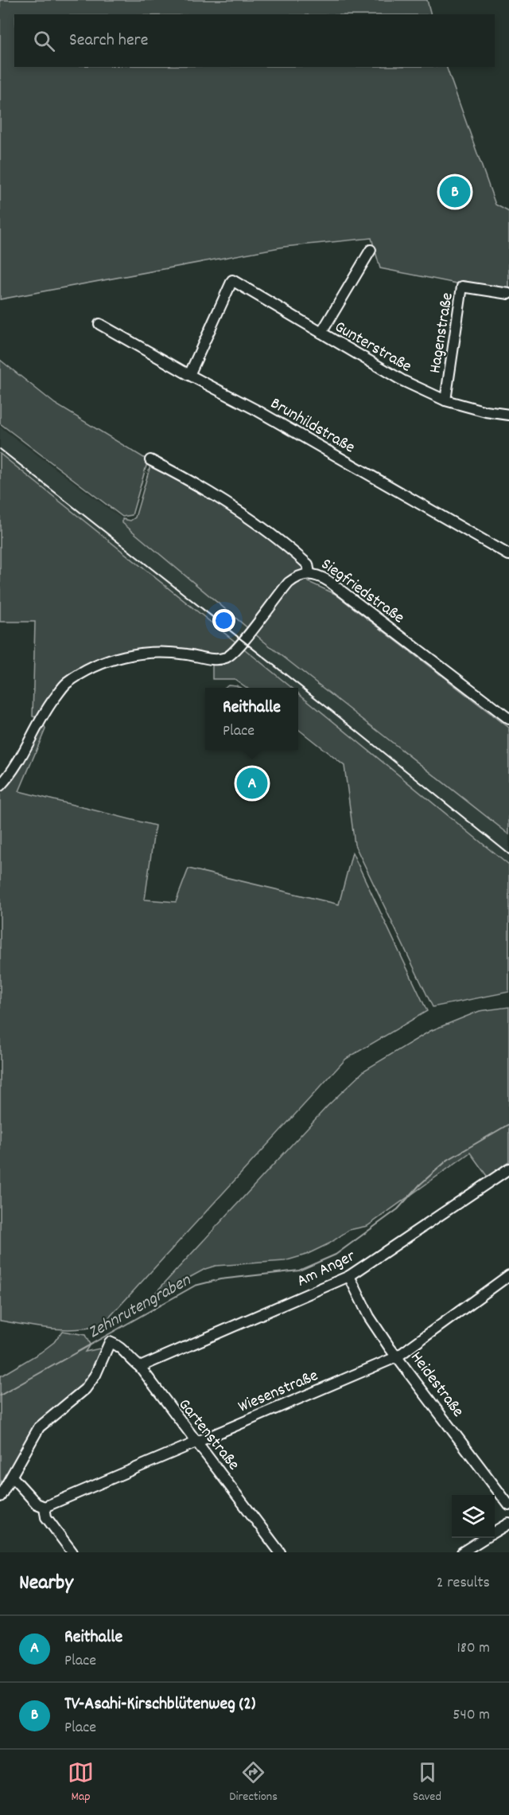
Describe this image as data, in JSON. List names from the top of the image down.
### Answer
{
  "streets": {
    "street": [
      "Hagenstraße",
      "Gunterstraße",
      "Brunhildstraße",
      "Siegfriedstraße",
      "Am Anger",
      "Heidestraße",
      "Wiesenstraße",
      "Gartenstraße"
    ]
  },
  "crossings": [
    ["Hagenstraße", "Gunterstraße"],
    ["Gunterstraße", "Brunhildstraße"],
    ["Am Anger", "Heidestraße"],
    ["Am Anger", "Gartenstraße"],
    ["Heidestraße", "Wiesenstraße"],
    ["Wiesenstraße", "Gartenstraße"]
  ],
  "water": ["Zehnrutengraben"],
  "page": {
    "search": "Search here",
    "pins": ["B", "A"],
    "popup": ["Reithalle", "Place"],
    "heading": ["Nearby", "2 results"],
    "list": [
      {
        "mark": "A",
        "name": "Reithalle",
        "note": "Place",
        "value": "180 m"
      },
      {
        "mark": "B",
        "name": "TV-Asahi-Kirschblütenweg (2)",
        "note": "Place",
        "value": "540 m"
      }
    ],
    "nav": ["Map", "Directions", "Saved"]
  }
}
